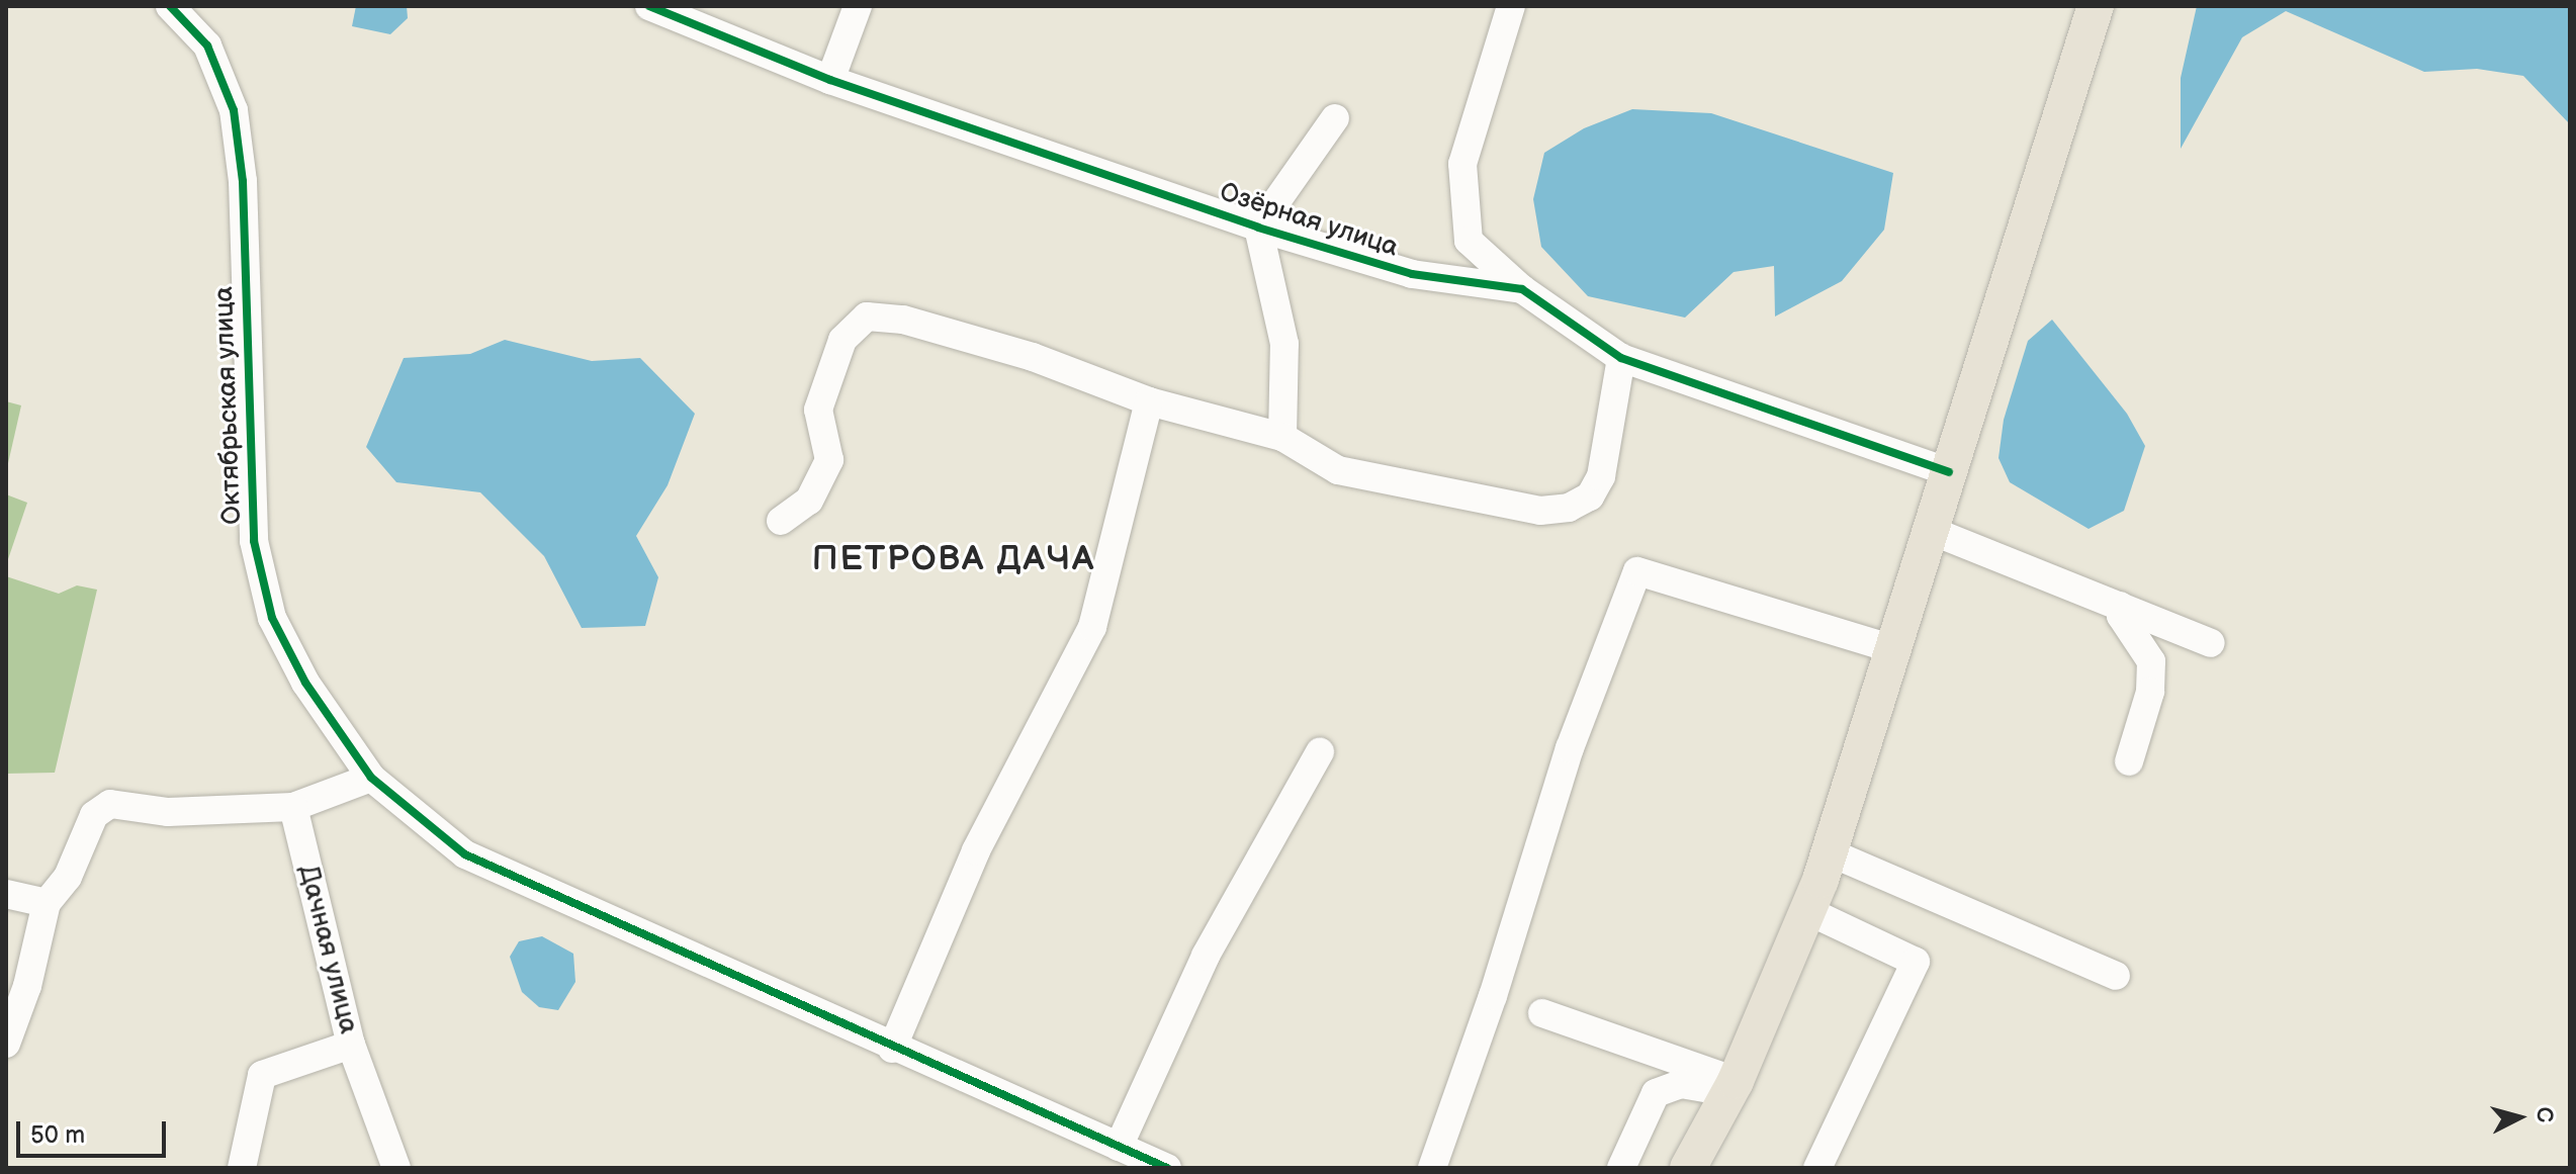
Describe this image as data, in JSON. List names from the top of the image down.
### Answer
{
  "streets": {
    "street": ["Озёрная улица", "Октябрьская улица", "Дачная улица"]
  },
  "districts": ["ПЕТРОВА ДАЧА"],
  "scale_bar": "50 m",
  "north": "right"
}
